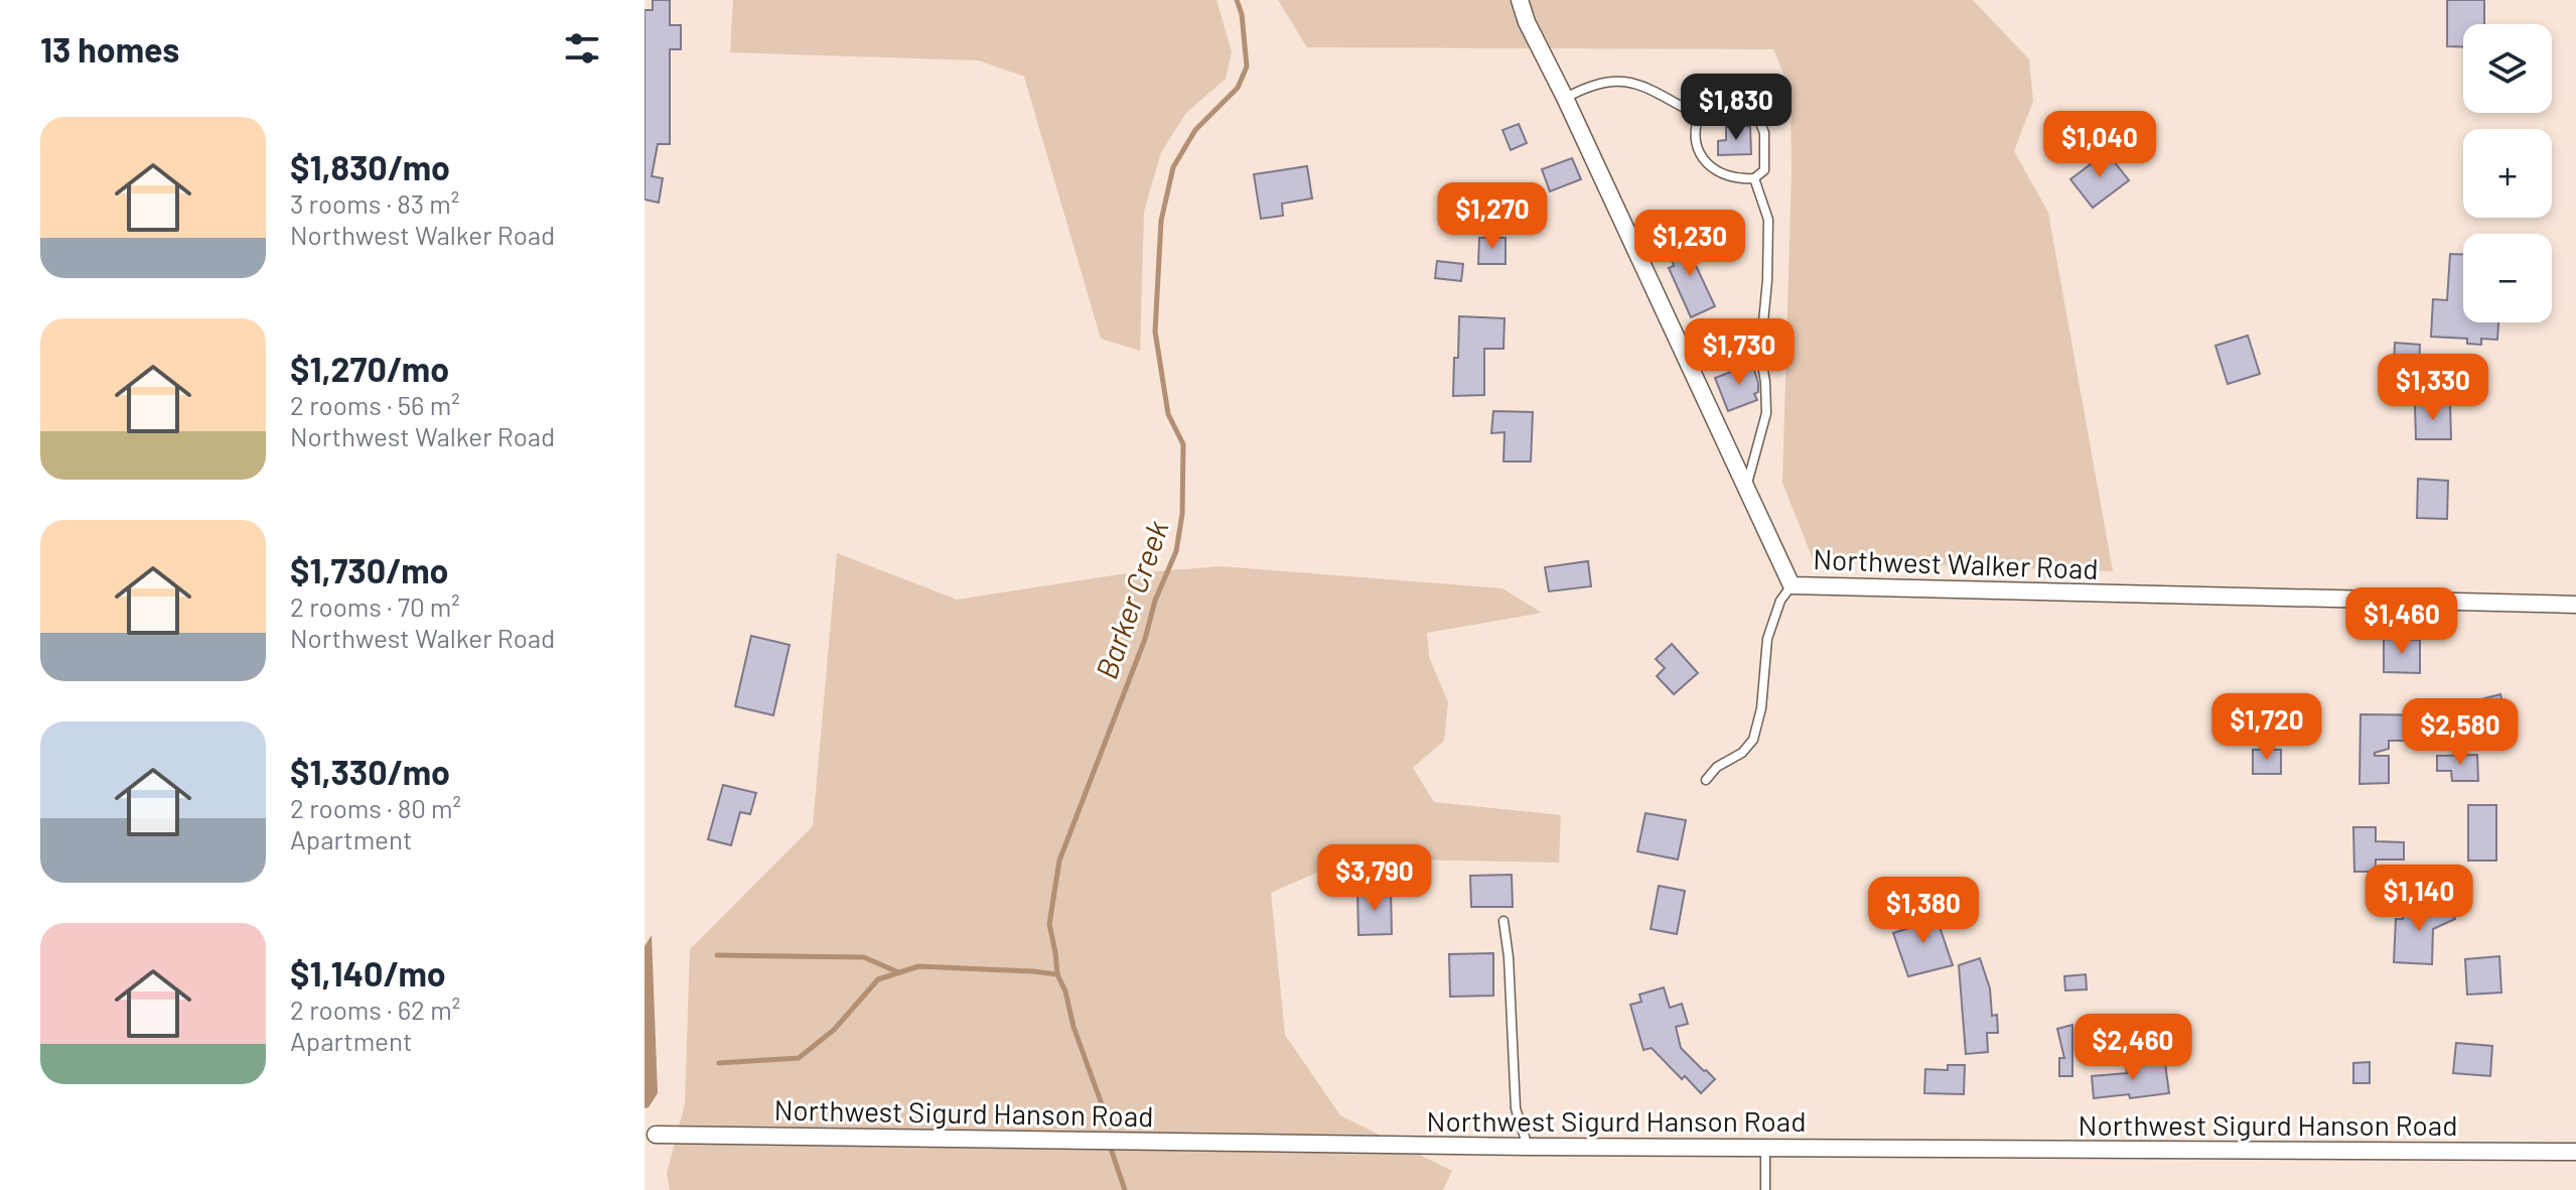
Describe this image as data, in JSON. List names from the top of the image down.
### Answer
{
  "streets": {
    "street": ["Northwest Walker Road", "Northwest Sigurd Hanson Road"]
  },
  "water": ["Barker Creek"],
  "page": {
    "heading": "13 homes",
    "map_buttons": ["+", "−"],
    "price": [
      "$1,830",
      "$1,040",
      "$1,270",
      "$1,230",
      "$1,730",
      "$1,330",
      "$1,460",
      "$1,720",
      "$2,580",
      "$3,790",
      "$1,140",
      "$1,380",
      "$2,460"
    ],
    "list": [
      {
        "name": "$1,830/mo",
        "note": "3 rooms · 83 m² · Northwest Walker Road"
      },
      {
        "name": "$1,270/mo",
        "note": "2 rooms · 56 m² · Northwest Walker Road"
      },
      {
        "name": "$1,730/mo",
        "note": "2 rooms · 70 m² · Northwest Walker Road"
      },
      {
        "name": "$1,330/mo",
        "note": "2 rooms · 80 m² · Apartment"
      },
      {
        "name": "$1,140/mo",
        "note": "2 rooms · 62 m² · Apartment"
      }
    ]
  }
}
